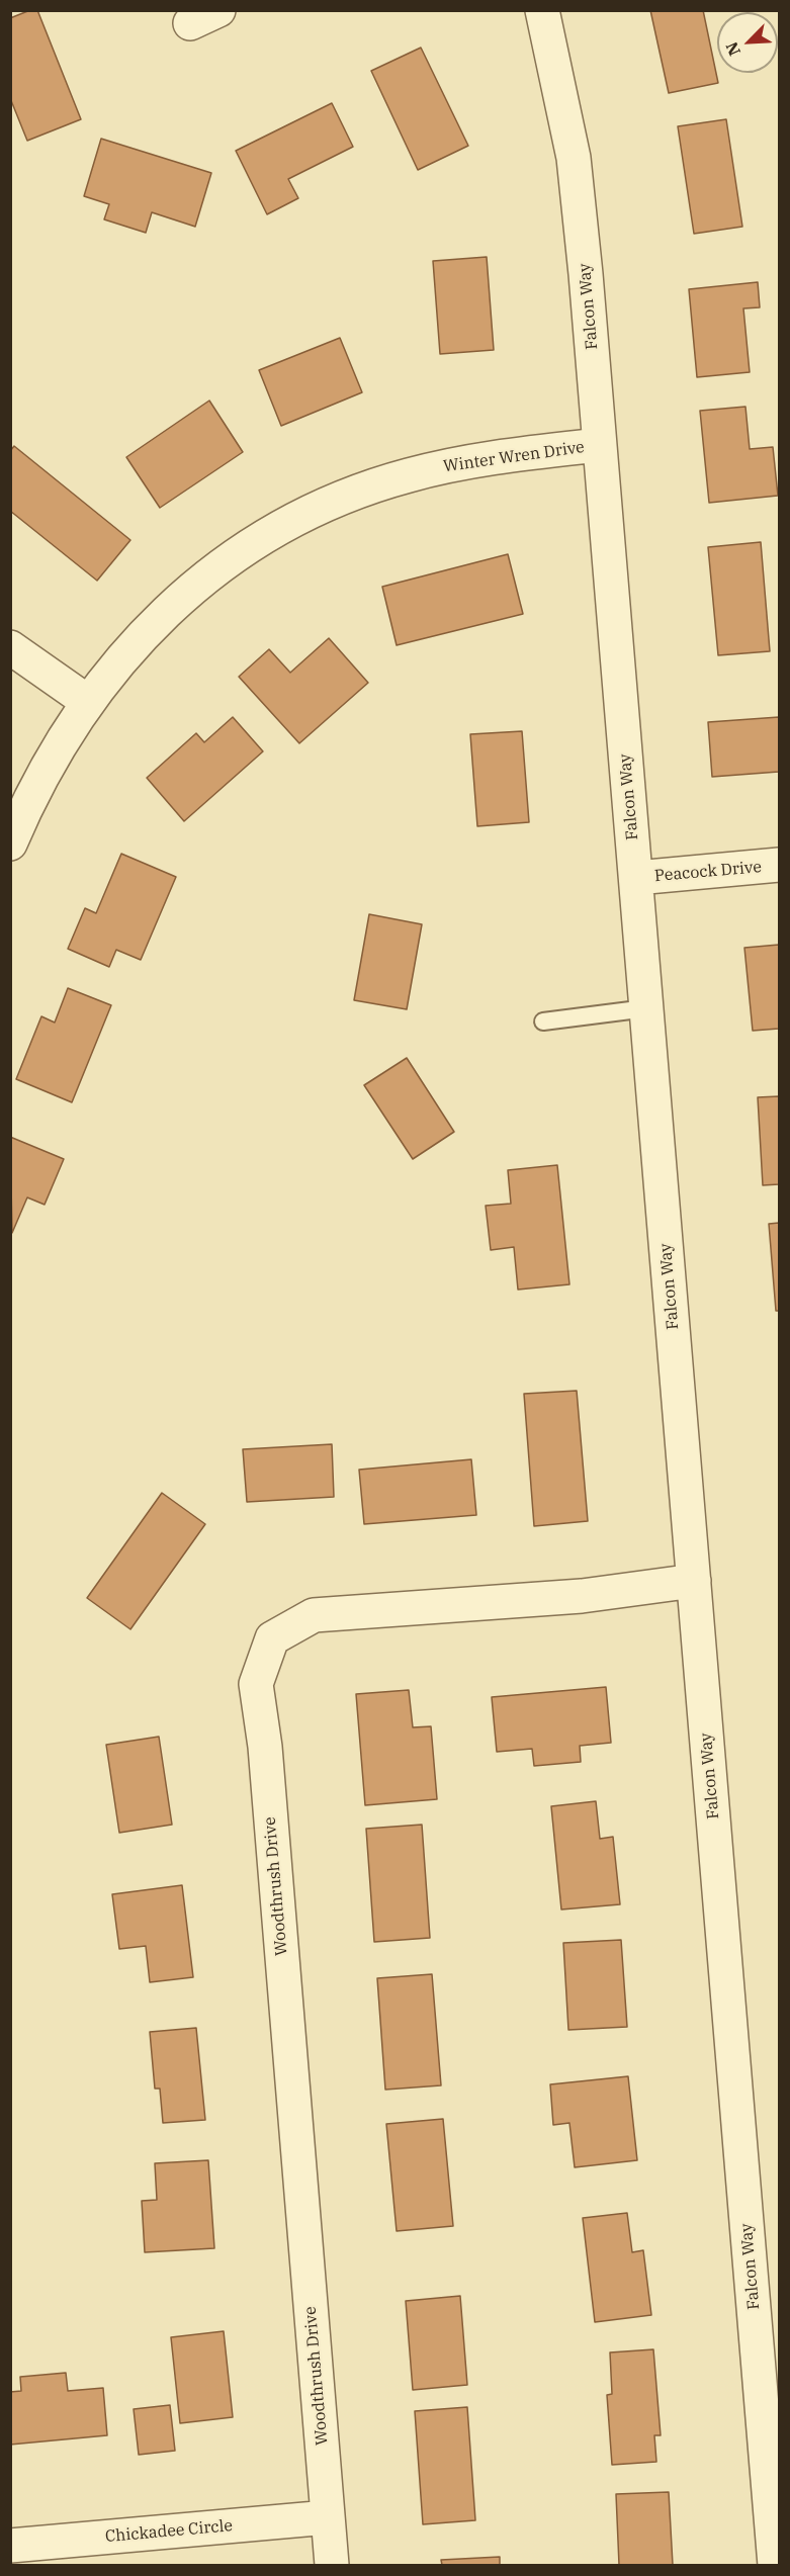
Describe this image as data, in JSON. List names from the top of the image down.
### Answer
{
  "streets": {
    "street": [
      "Falcon Way",
      "Winter Wren Drive",
      "Peacock Drive",
      "Woodthrush Drive",
      "Chickadee Circle"
    ]
  },
  "crossings": [
    ["Falcon Way", "Winter Wren Drive"],
    ["Falcon Way", "Peacock Drive"],
    ["Falcon Way", "Woodthrush Drive"],
    ["Woodthrush Drive", "Chickadee Circle"]
  ],
  "north": "bottom left"
}
